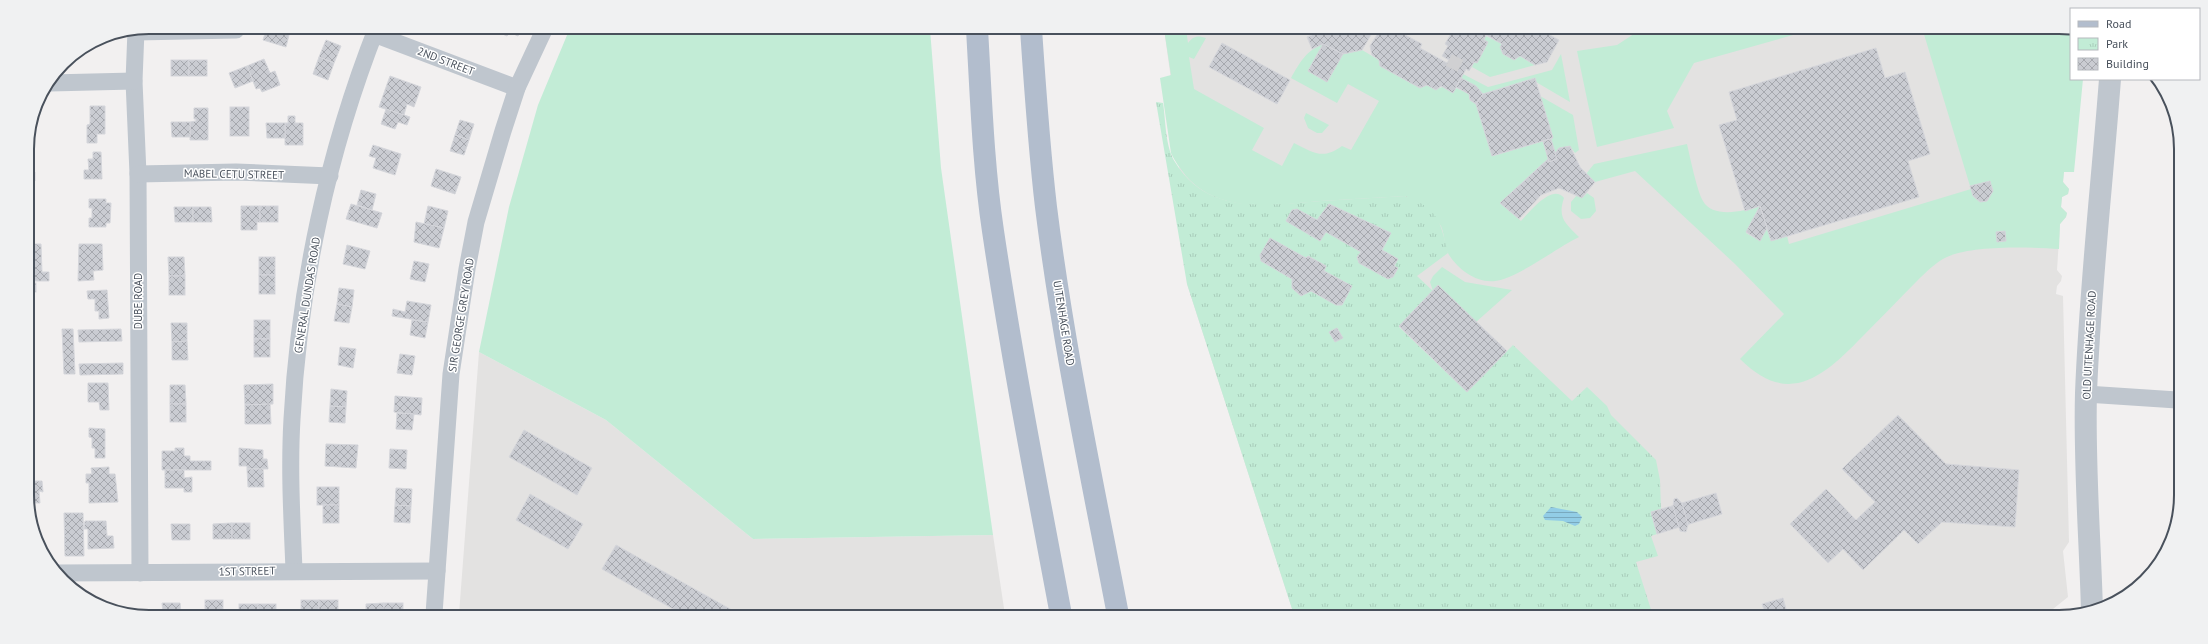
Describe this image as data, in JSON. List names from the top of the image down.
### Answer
{
  "streets": {
    "main road": ["UITENHAGE ROAD"],
    "street": [
      "2ND STREET",
      "MABEL CETU STREET",
      "GENERAL DUNDAS ROAD",
      "DUBE ROAD",
      "SIR GEORGE GREY ROAD",
      "OLD UITENHAGE ROAD",
      "1ST STREET"
    ]
  },
  "crossings": [
    ["2ND STREET", "SIR GEORGE GREY ROAD"],
    ["MABEL CETU STREET", "GENERAL DUNDAS ROAD"],
    ["MABEL CETU STREET", "DUBE ROAD"],
    ["GENERAL DUNDAS ROAD", "1ST STREET"],
    ["DUBE ROAD", "1ST STREET"],
    ["SIR GEORGE GREY ROAD", "1ST STREET"]
  ],
  "legend": ["Road", "Park", "Building"]
}
